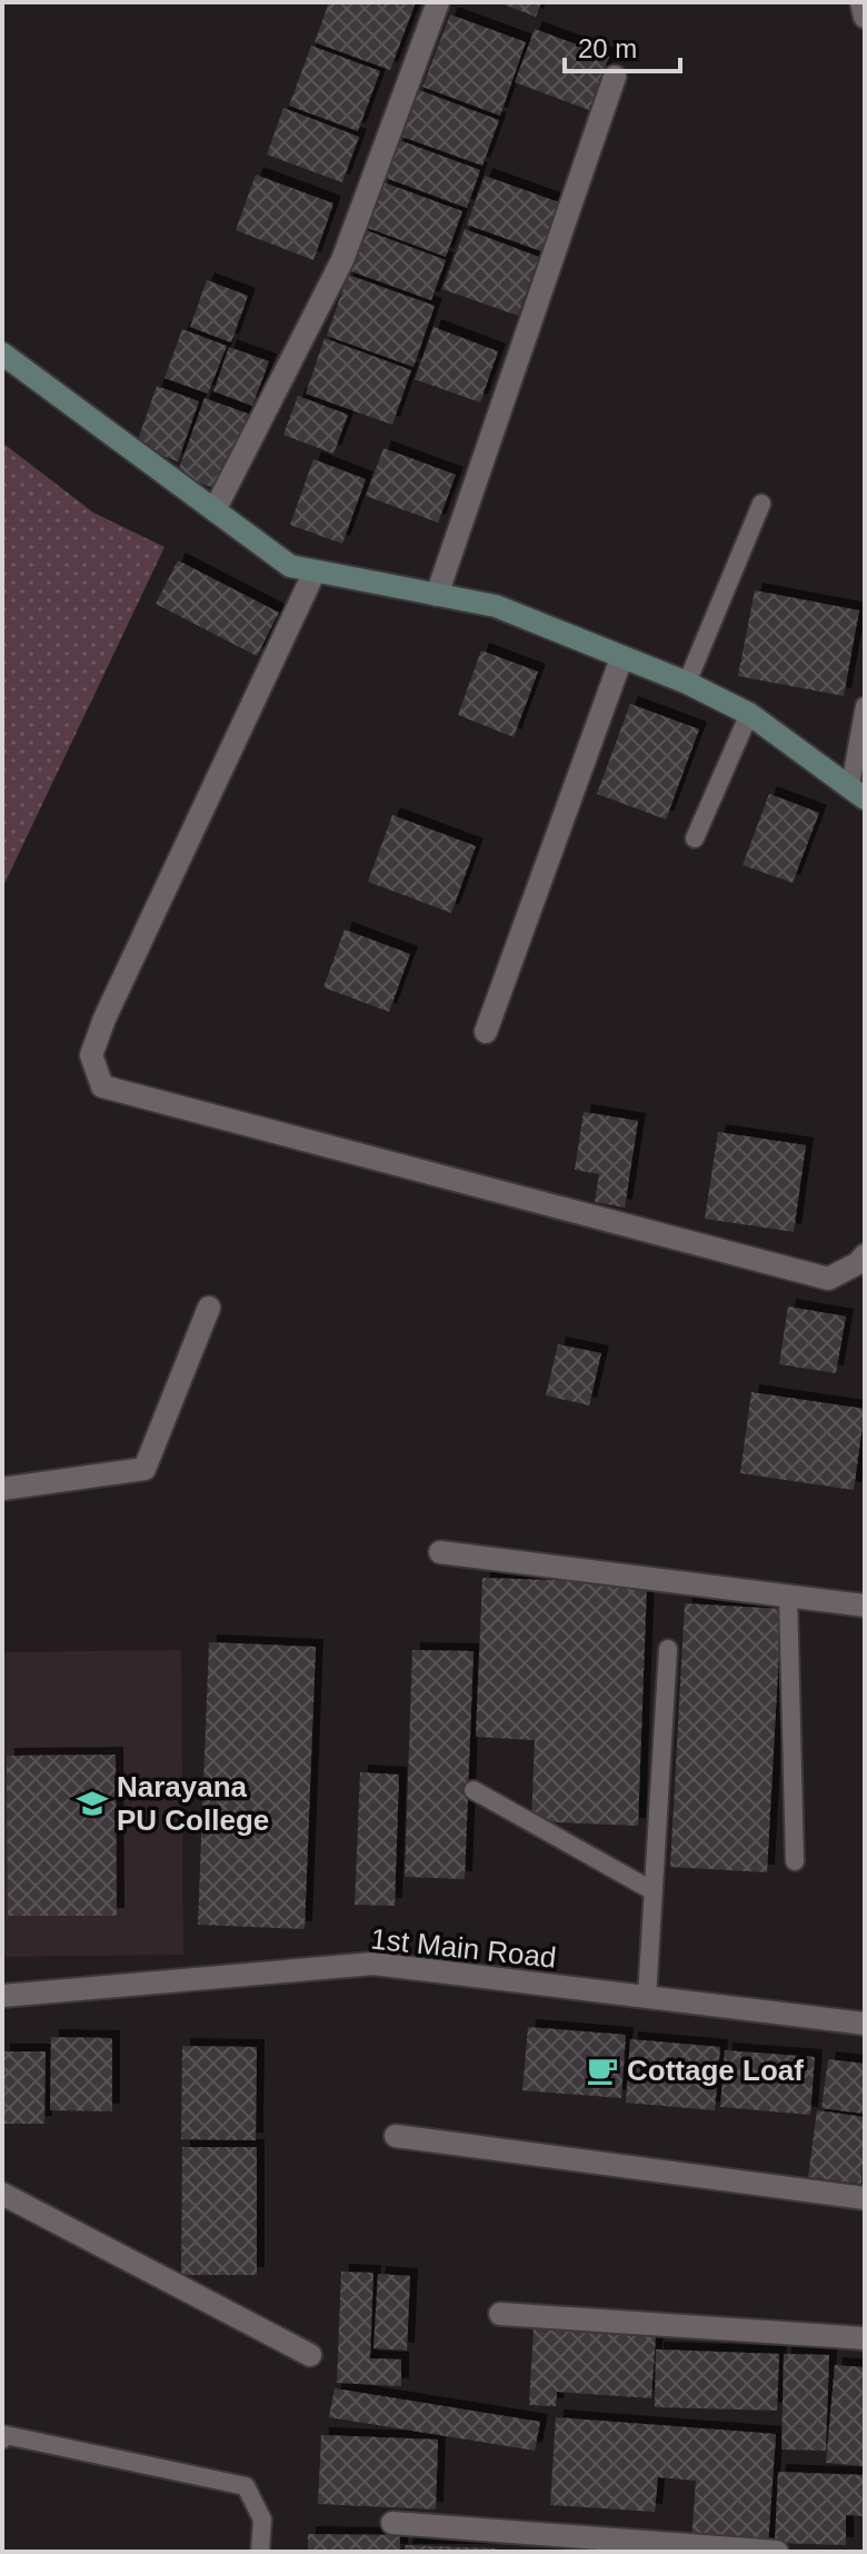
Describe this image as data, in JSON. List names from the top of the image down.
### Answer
{
  "streets": {
    "street": ["1st Main Road"]
  },
  "places": {
    "school or university": ["Narayana PU College"],
    "cafe": ["Cottage Loaf"]
  },
  "scale_bar": "20 m"
}
